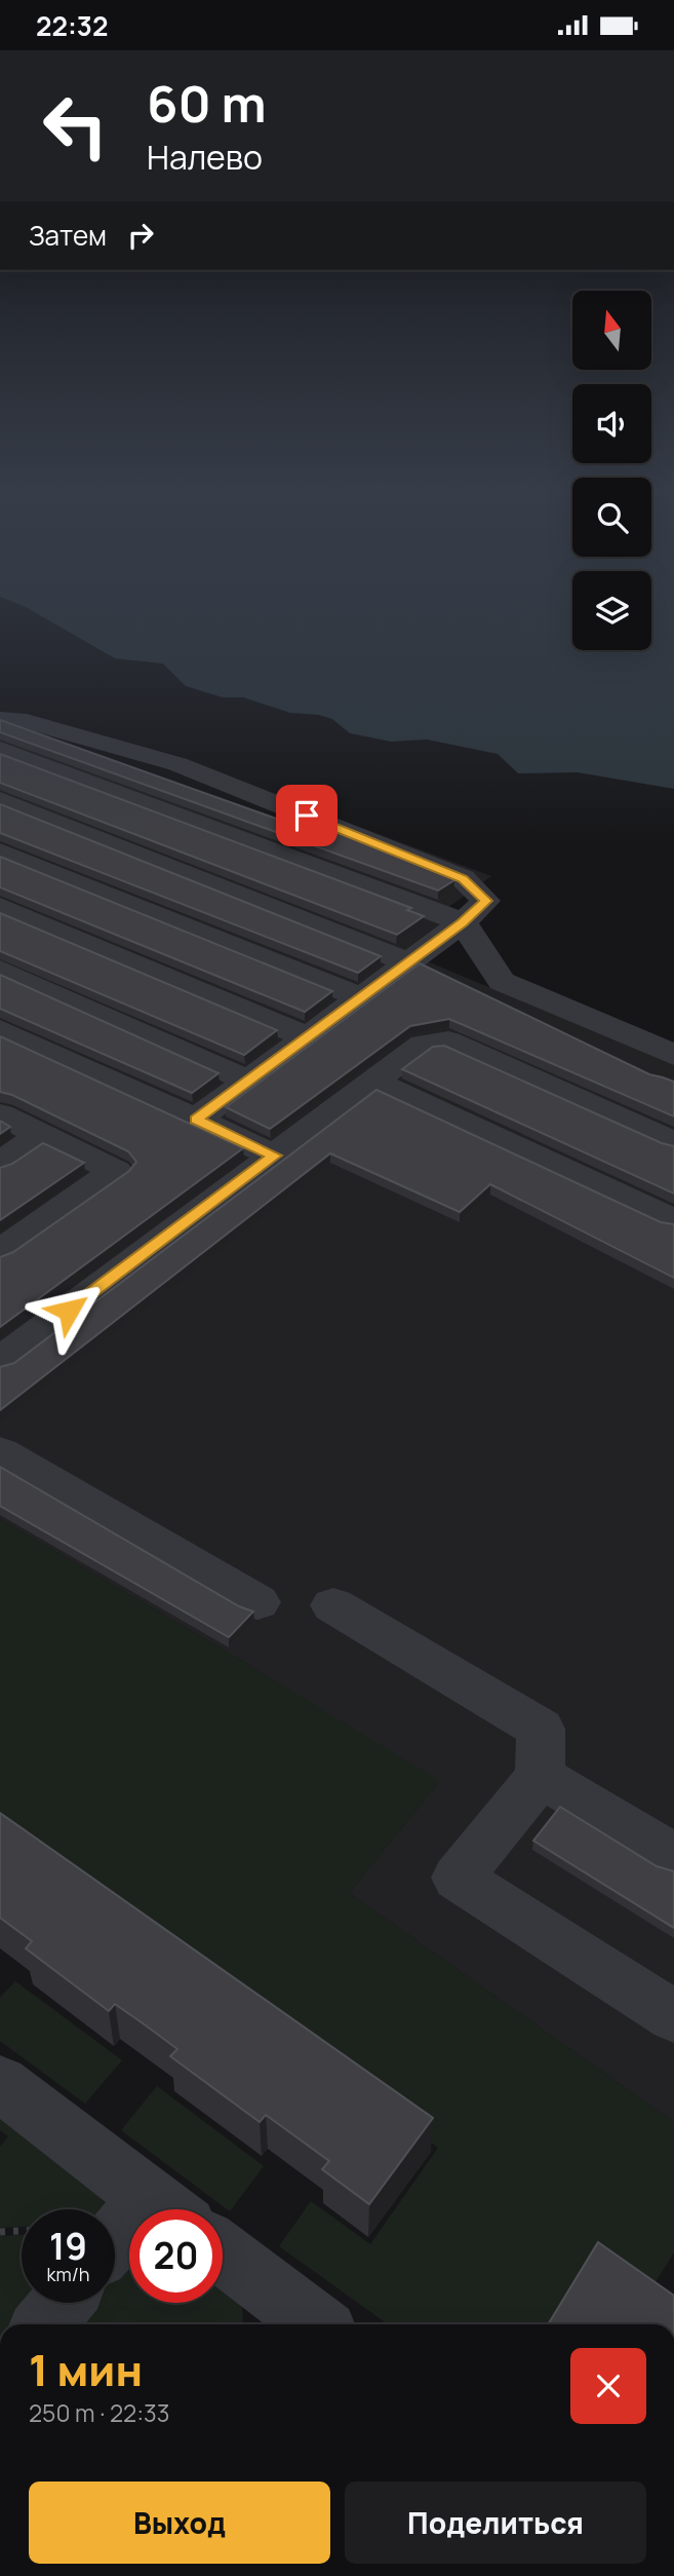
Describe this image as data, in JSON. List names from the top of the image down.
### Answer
{
  "north": "top",
  "page": {
    "status": "22:32",
    "turn": ["60 m", "Налево"],
    "then": "Затем",
    "speed": "19 km/h",
    "limit": "20",
    "heading": ["1 мин", "250 m · 22:33"],
    "buttons": ["Выход", "Поделиться"]
  }
}
